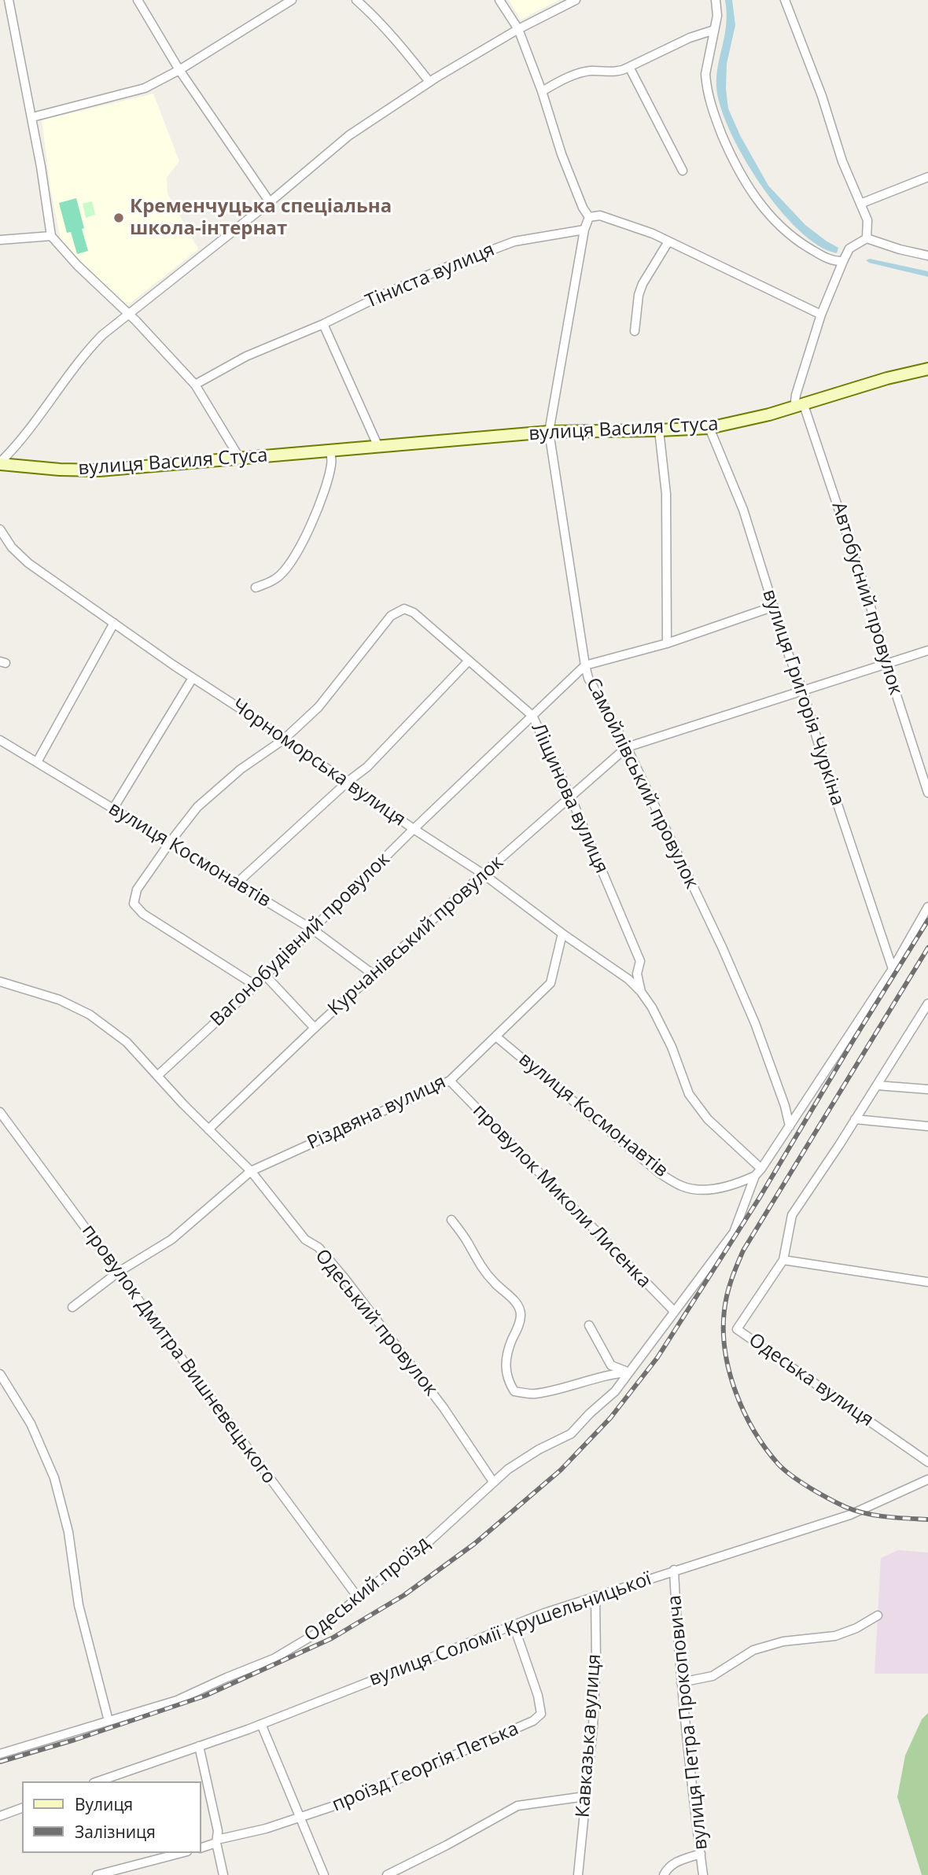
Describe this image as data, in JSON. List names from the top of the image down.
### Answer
{
  "streets": {
    "main road": ["вулиця Василя Стуса"],
    "street": [
      "Тіниста вулиця",
      "Автобусний провулок",
      "вулиця Григорія Чуркіна",
      "Чорноморська вулиця",
      "Самойлівський провулок",
      "Ліщинова вулиця",
      "вулиця Космонавтів",
      "Курчанівський провулок",
      "Вагонобудівний провулок",
      "Різдвяна вулиця",
      "провулок Миколи Лисенка",
      "Одеський провулок",
      "провулок Дмитра Вишневецького",
      "Одеська вулиця",
      "Одеський проїзд",
      "вулиця Соломії Крушельницької",
      "вулиця Петра Прокоповича",
      "Кавказька вулиця",
      "проїзд Георгія Петька"
    ]
  },
  "crossings": [
    ["Тіниста вулиця", "Самойлівський провулок"],
    ["вулиця Василя Стуса", "Автобусний провулок"],
    ["вулиця Василя Стуса", "вулиця Григорія Чуркіна"],
    ["вулиця Василя Стуса", "Самойлівський провулок"],
    ["вулиця Григорія Чуркіна", "Вагонобудівний провулок"],
    ["Чорноморська вулиця", "Ліщинова вулиця"],
    ["Чорноморська вулиця", "Курчанівський провулок"],
    ["Чорноморська вулиця", "Вагонобудівний провулок"],
    ["Чорноморська вулиця", "Різдвяна вулиця"],
    ["Самойлівський провулок", "Курчанівський провулок"],
    ["Самойлівський провулок", "Вагонобудівний провулок"],
    ["Ліщинова вулиця", "вулиця Космонавтів"],
    ["Ліщинова вулиця", "Курчанівський провулок"],
    ["Ліщинова вулиця", "Вагонобудівний провулок"],
    ["вулиця Космонавтів", "Курчанівський провулок"],
    ["вулиця Космонавтів", "Вагонобудівний провулок"],
    ["вулиця Космонавтів", "Різдвяна вулиця"],
    ["вулиця Космонавтів", "Одеський проїзд"],
    ["Різдвяна вулиця", "провулок Миколи Лисенка"],
    ["Різдвяна вулиця", "Одеський провулок"],
    ["Різдвяна вулиця", "провулок Дмитра Вишневецького"],
    ["провулок Миколи Лисенка", "Одеський проїзд"],
    ["Одеський провулок", "Одеський проїзд"],
    ["провулок Дмитра Вишневецького", "Одеський проїзд"],
    ["вулиця Соломії Крушельницької", "вулиця Петра Прокоповича"],
    ["вулиця Соломії Крушельницької", "Кавказька вулиця"],
    ["вулиця Соломії Крушельницької", "проїзд Георгія Петька"]
  ],
  "places": ["Кременчуцька спеціальна школа-інтернат"],
  "legend": ["Вулиця", "Залізниця"]
}
